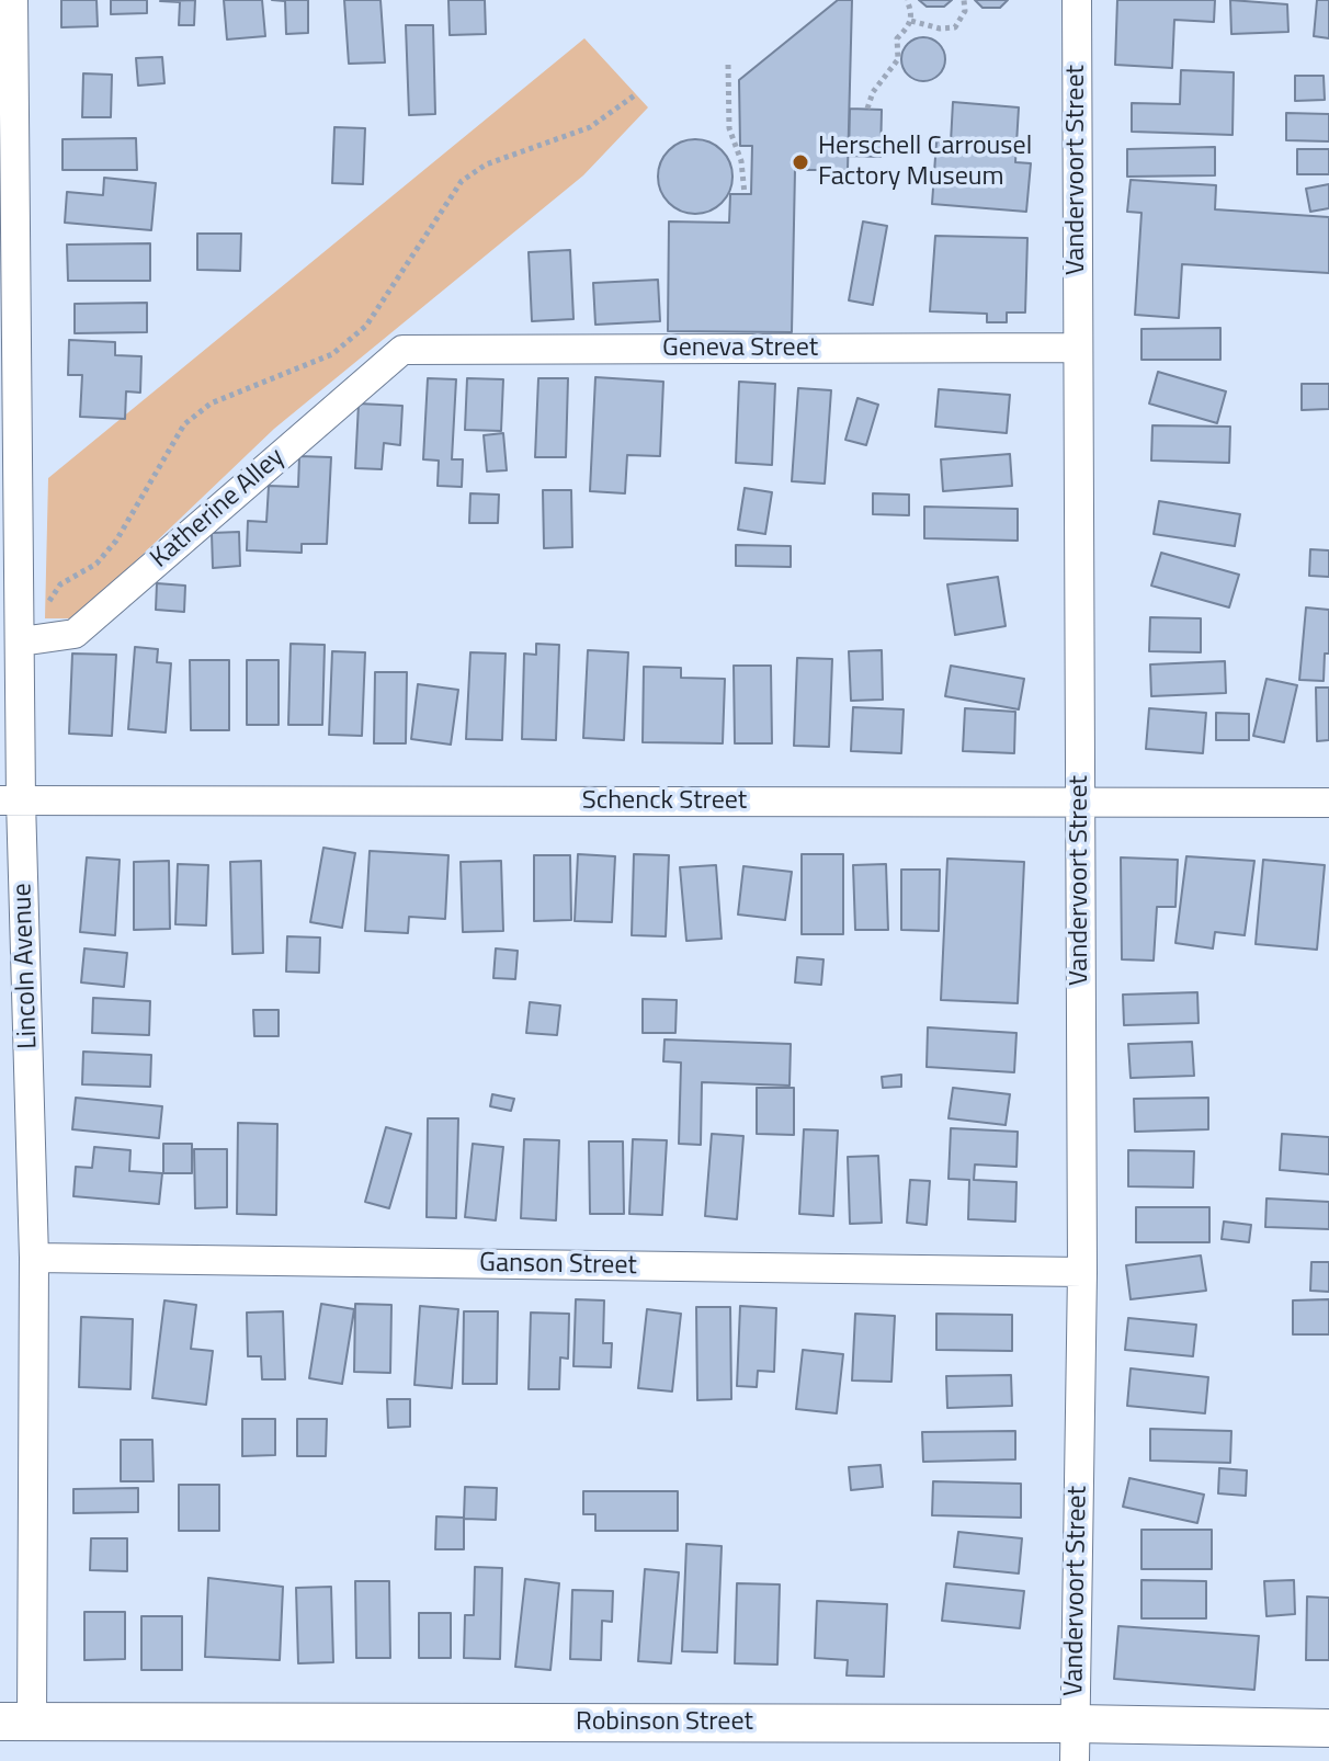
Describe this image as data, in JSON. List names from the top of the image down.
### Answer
{
  "streets": {
    "street": [
      "Vandervoort Street",
      "Geneva Street",
      "Katherine Alley",
      "Schenck Street",
      "Lincoln Avenue",
      "Ganson Street",
      "Robinson Street"
    ]
  },
  "crossings": [
    ["Vandervoort Street", "Geneva Street"],
    ["Vandervoort Street", "Schenck Street"],
    ["Vandervoort Street", "Ganson Street"],
    ["Vandervoort Street", "Robinson Street"],
    ["Geneva Street", "Katherine Alley"],
    ["Katherine Alley", "Lincoln Avenue"],
    ["Schenck Street", "Lincoln Avenue"],
    ["Lincoln Avenue", "Ganson Street"],
    ["Lincoln Avenue", "Robinson Street"]
  ],
  "places": ["Herschell Carrousel Factory Museum"]
}
